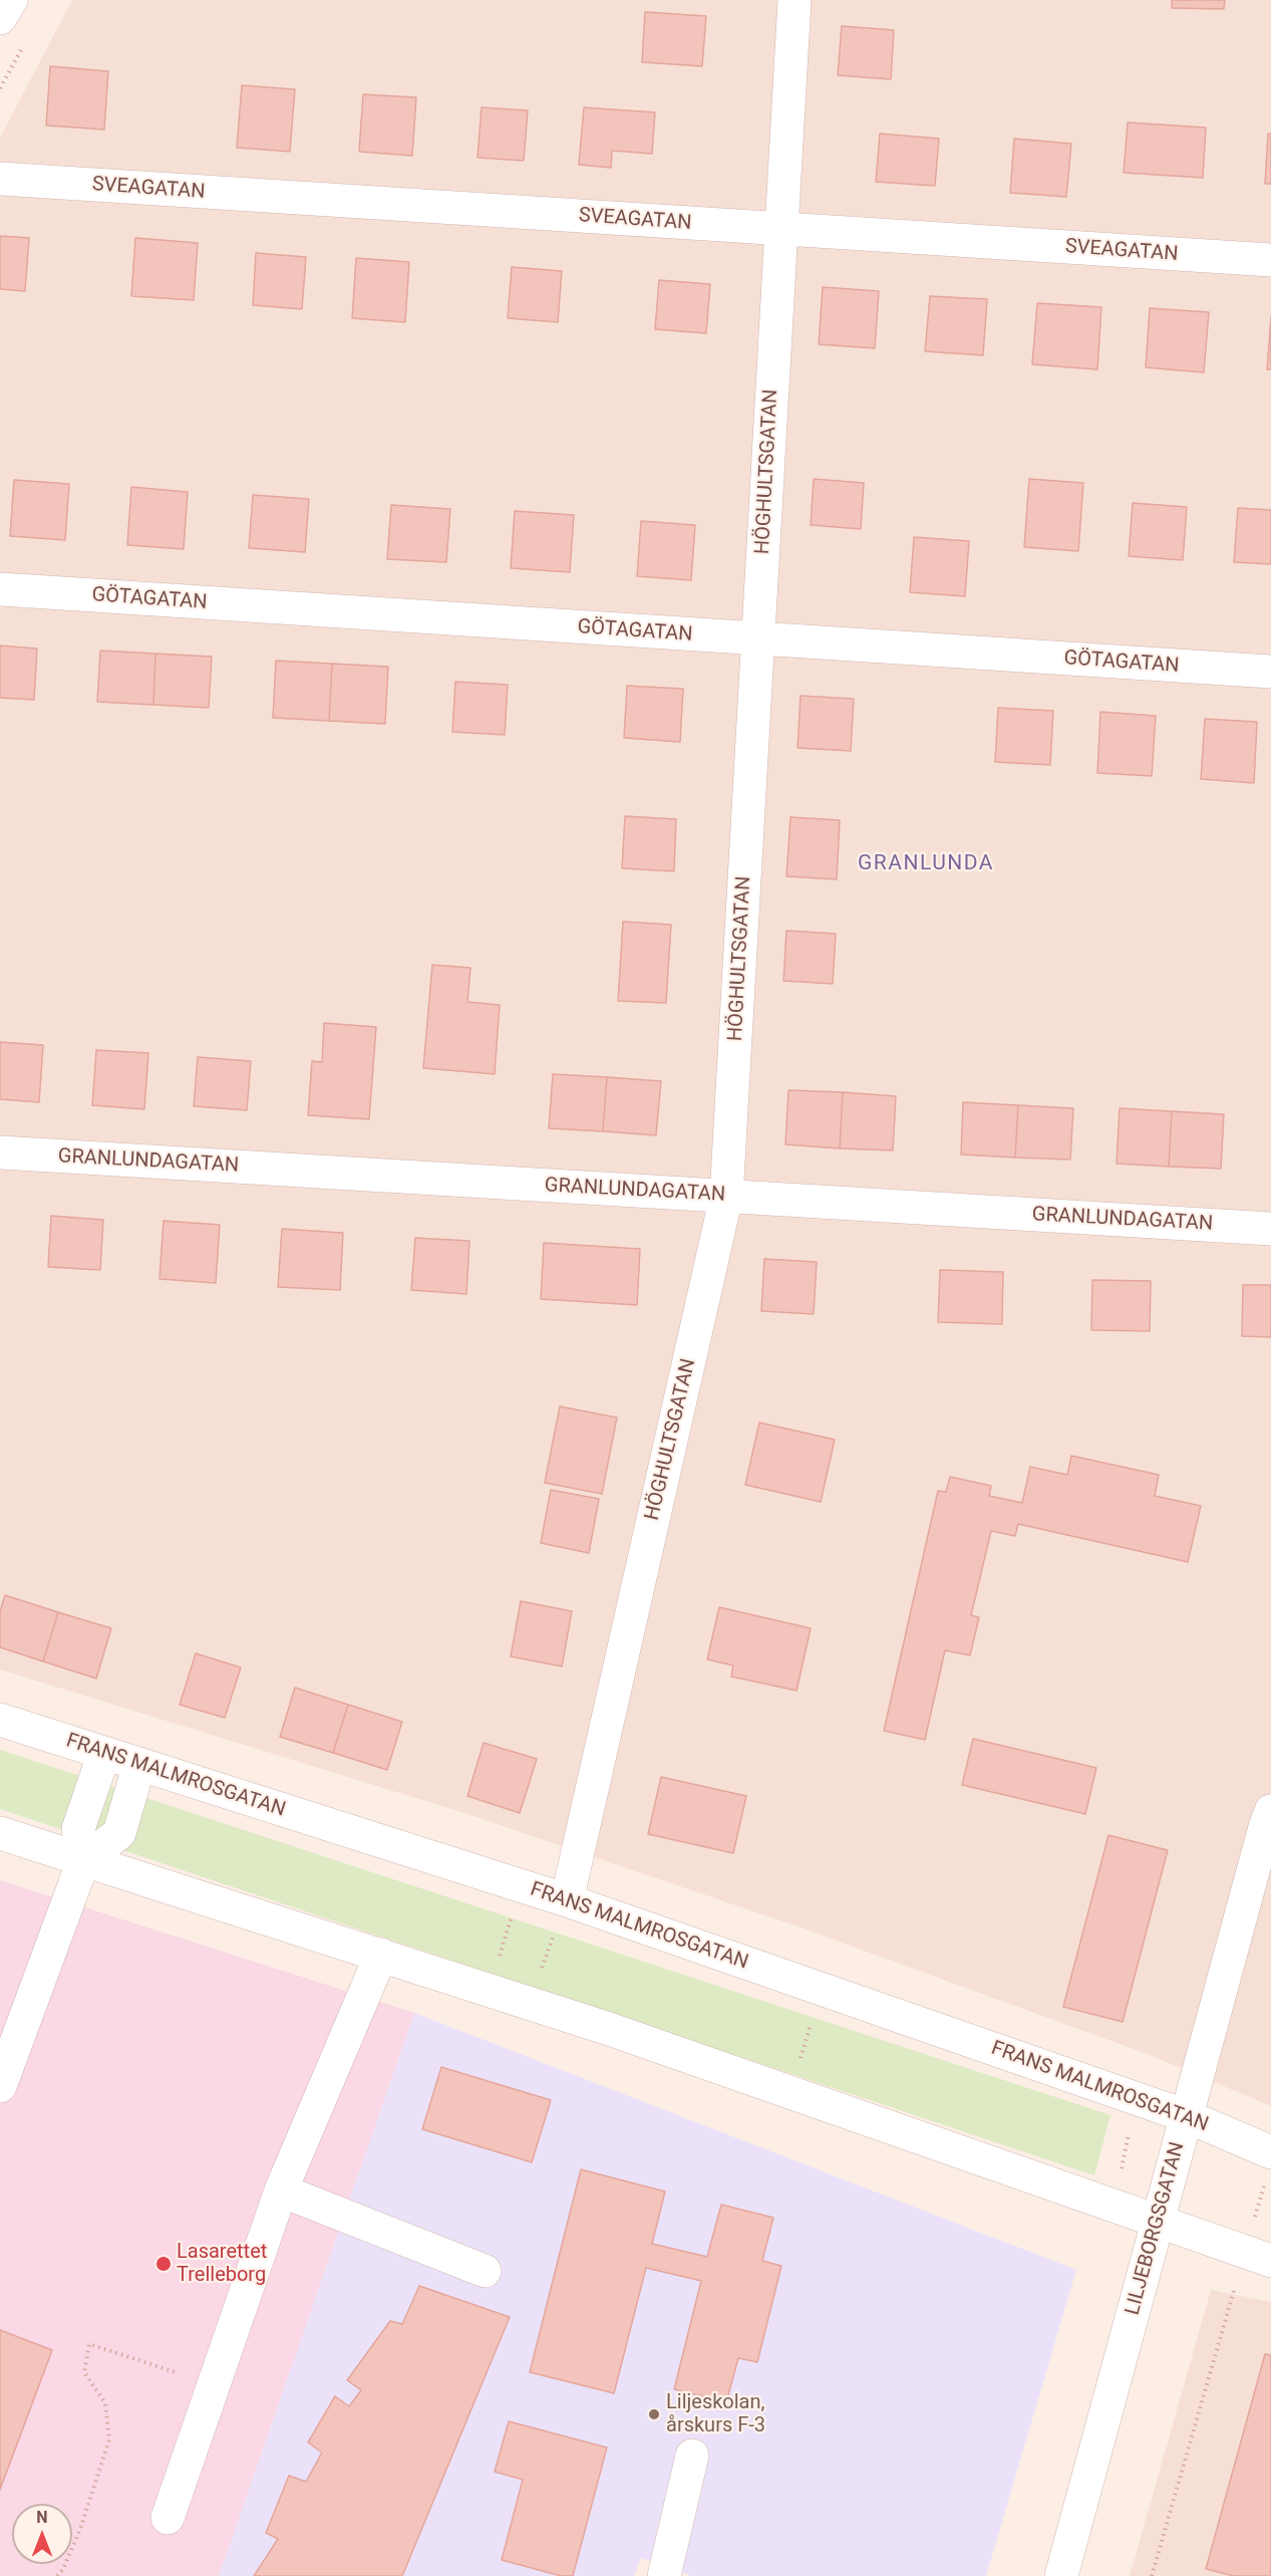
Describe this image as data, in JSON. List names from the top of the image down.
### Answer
{
  "streets": {
    "street": [
      "SVEAGATAN",
      "HÖGHULTSGATAN",
      "GÖTAGATAN",
      "GRANLUNDAGATAN",
      "FRANS MALMROSGATAN",
      "LILJEBORGSGATAN"
    ]
  },
  "crossings": [
    ["SVEAGATAN", "HÖGHULTSGATAN"],
    ["HÖGHULTSGATAN", "GÖTAGATAN"],
    ["HÖGHULTSGATAN", "GRANLUNDAGATAN"],
    ["HÖGHULTSGATAN", "FRANS MALMROSGATAN"],
    ["FRANS MALMROSGATAN", "LILJEBORGSGATAN"]
  ],
  "districts": ["GRANLUNDA"],
  "places": ["Lasarettet Trelleborg", "Liljeskolan, årskurs F-3"],
  "north": "top"
}
